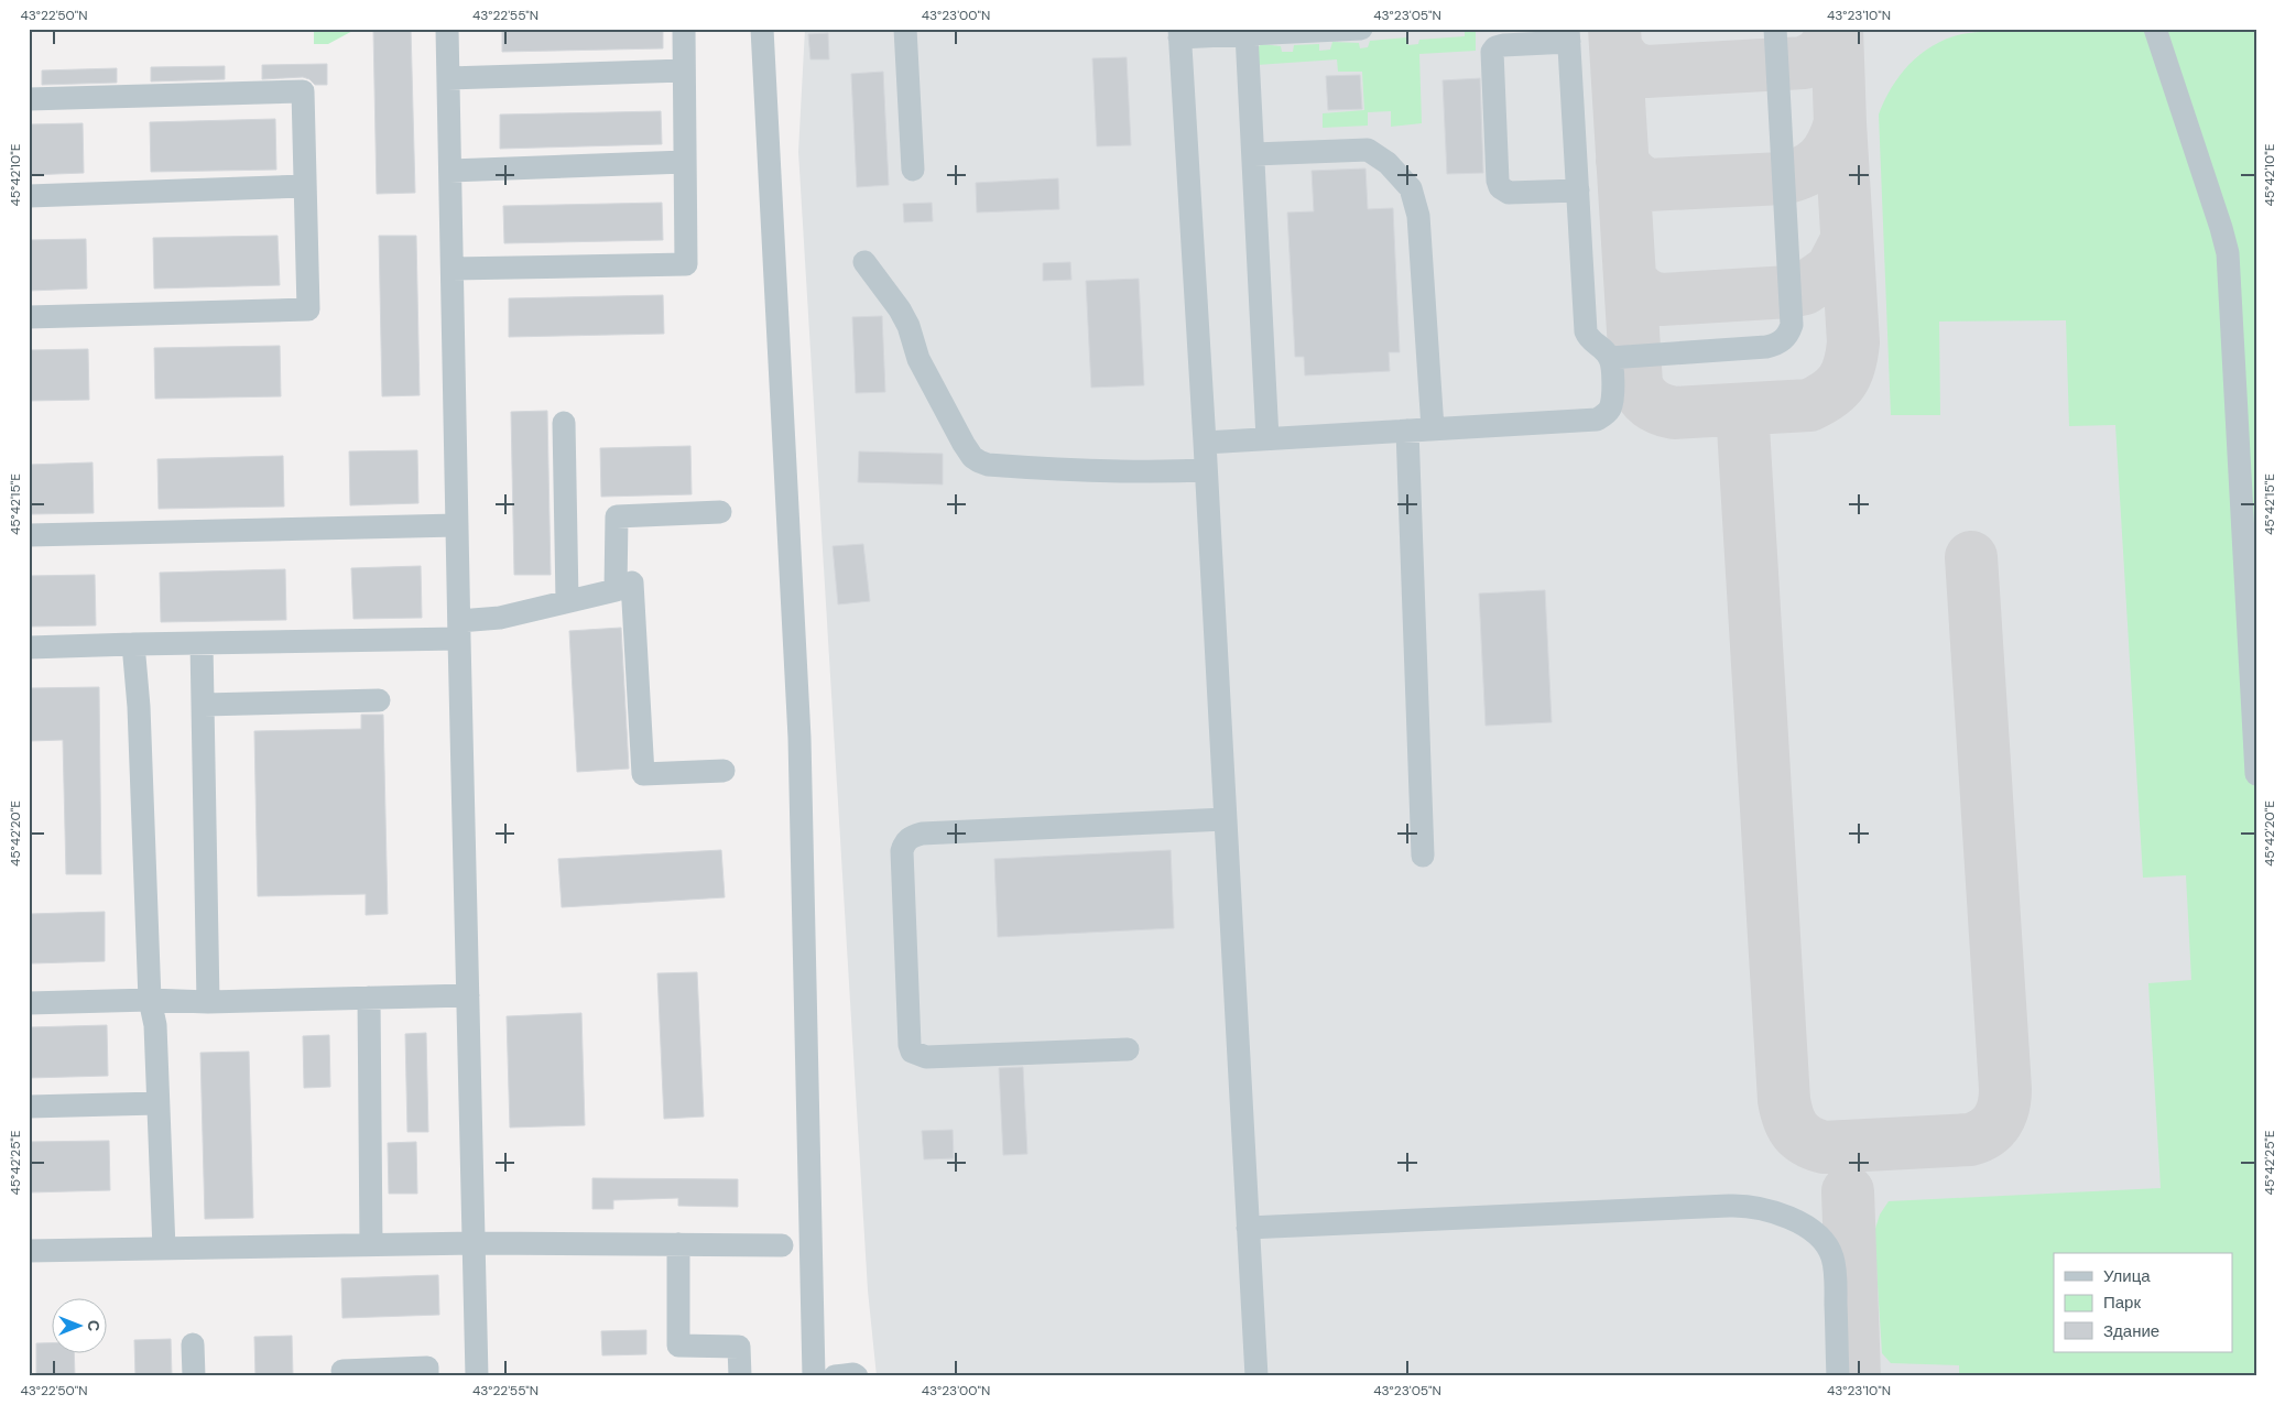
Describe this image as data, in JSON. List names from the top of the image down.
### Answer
{
  "legend": ["Улица", "Парк", "Здание"],
  "north": "right",
  "coordinates": [
    "43°22'50\"N",
    "43°22'55\"N",
    "43°23'00\"N",
    "43°23'05\"N",
    "43°23'10\"N",
    "45°42'10\"E",
    "45°42'15\"E",
    "45°42'20\"E",
    "45°42'25\"E"
  ]
}
